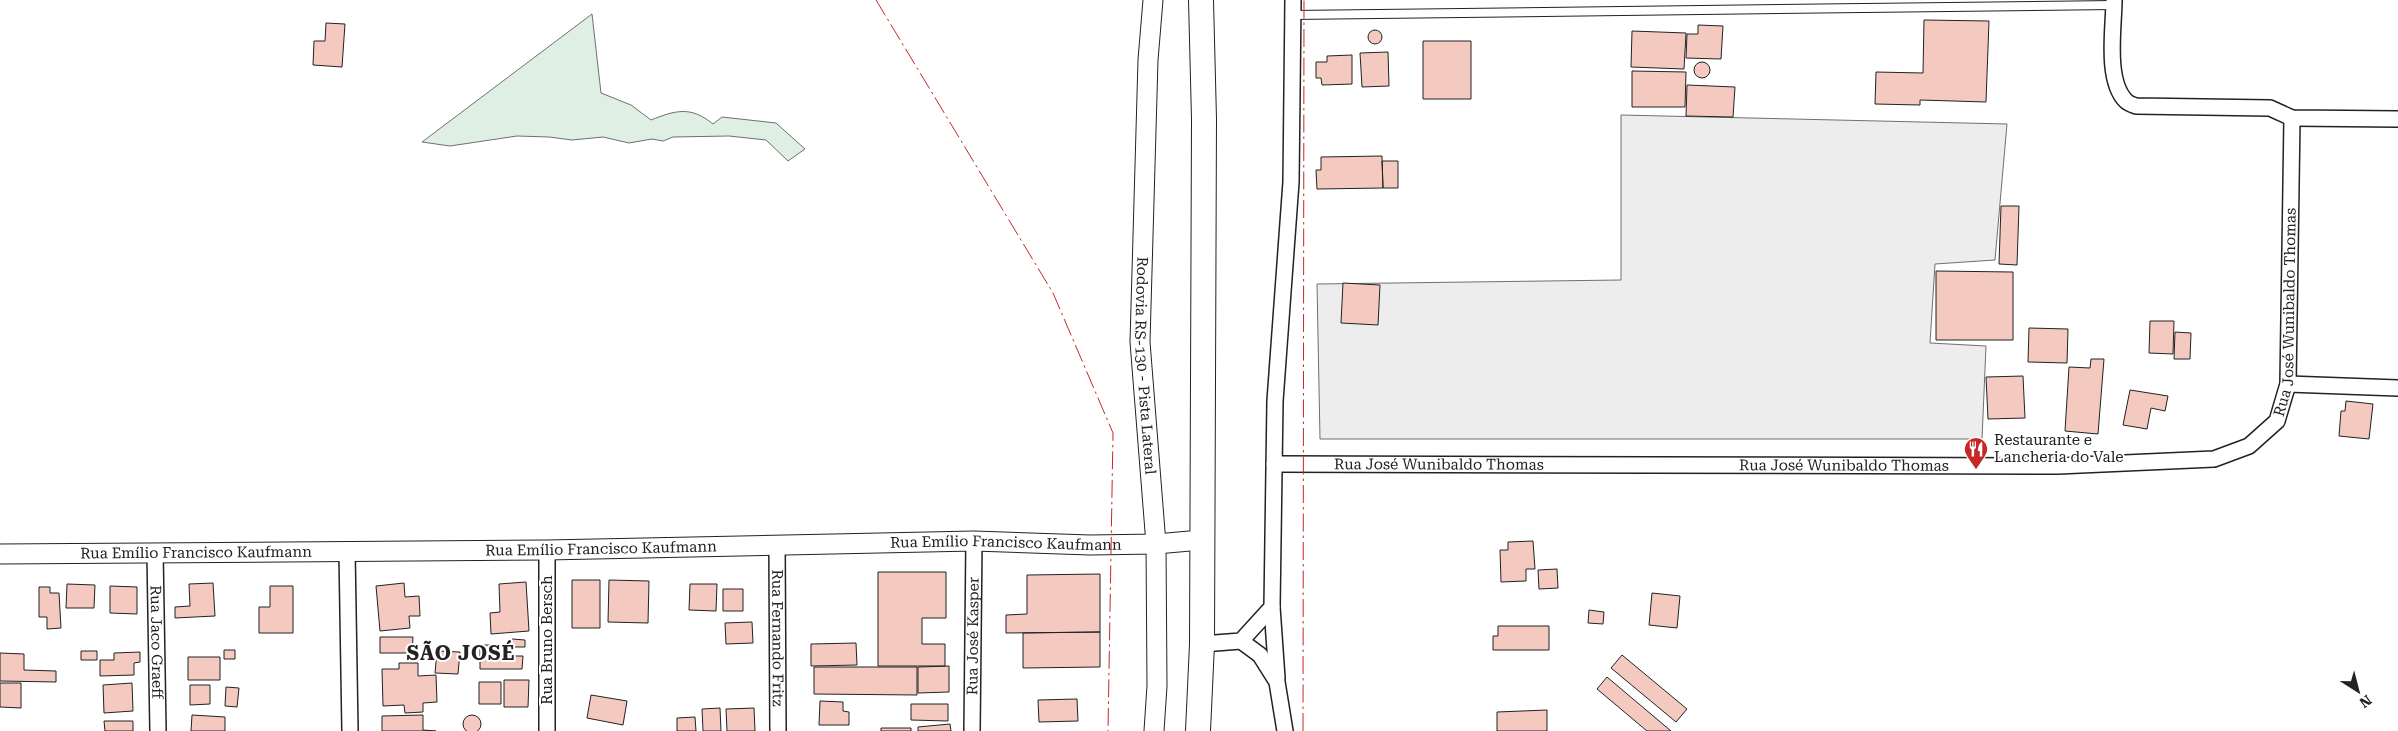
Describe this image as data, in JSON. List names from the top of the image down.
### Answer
{
  "streets": {
    "street": [
      "Rua José Wunibaldo Thomas",
      "Rodovia RS-130 - Pista Lateral",
      "Rua Emílio Francisco Kaufmann",
      "Rua José Kasper",
      "Rua Fernando Fritz",
      "Rua Bruno Bersch",
      "Rua Jaco Graeff"
    ]
  },
  "crossings": [
    ["Rodovia RS-130 - Pista Lateral", "Rua Emílio Francisco Kaufmann"],
    ["Rua Emílio Francisco Kaufmann", "Rua José Kasper"],
    ["Rua Emílio Francisco Kaufmann", "Rua Fernando Fritz"],
    ["Rua Emílio Francisco Kaufmann", "Rua Bruno Bersch"],
    ["Rua Emílio Francisco Kaufmann", "Rua Jaco Graeff"]
  ],
  "districts": ["SÃO JOSÉ"],
  "places": {
    "restaurant": ["Restaurante e Lancheria do Vale"]
  },
  "north": "bottom right"
}
